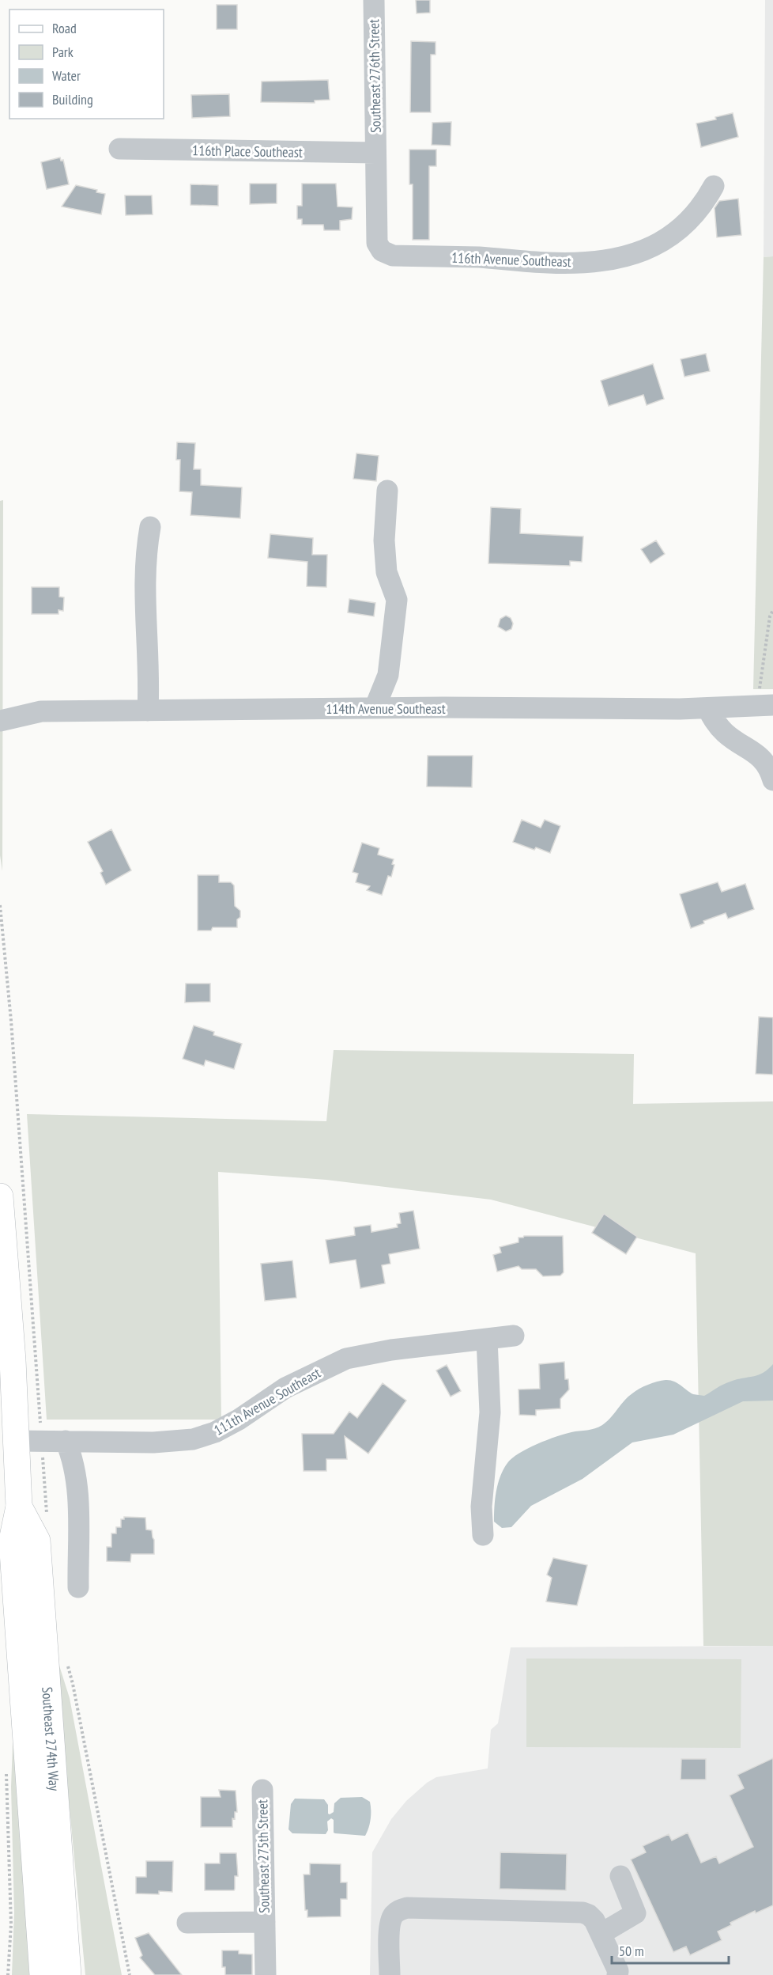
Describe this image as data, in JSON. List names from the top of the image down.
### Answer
{
  "streets": {
    "main road": ["Southeast 274th Way"],
    "street": [
      "Southeast 276th Street",
      "116th Place Southeast",
      "116th Avenue Southeast",
      "114th Avenue Southeast",
      "111th Avenue Southeast",
      "Southeast 275th Street"
    ]
  },
  "crossings": [
    ["Southeast 276th Street", "116th Place Southeast"],
    ["Southeast 276th Street", "116th Avenue Southeast"],
    ["116th Place Southeast", "116th Avenue Southeast"],
    ["111th Avenue Southeast", "Southeast 274th Way"]
  ],
  "legend": [
    "Road",
    "Park",
    "Water",
    "Building"
  ],
  "scale_bar": "50 m"
}
